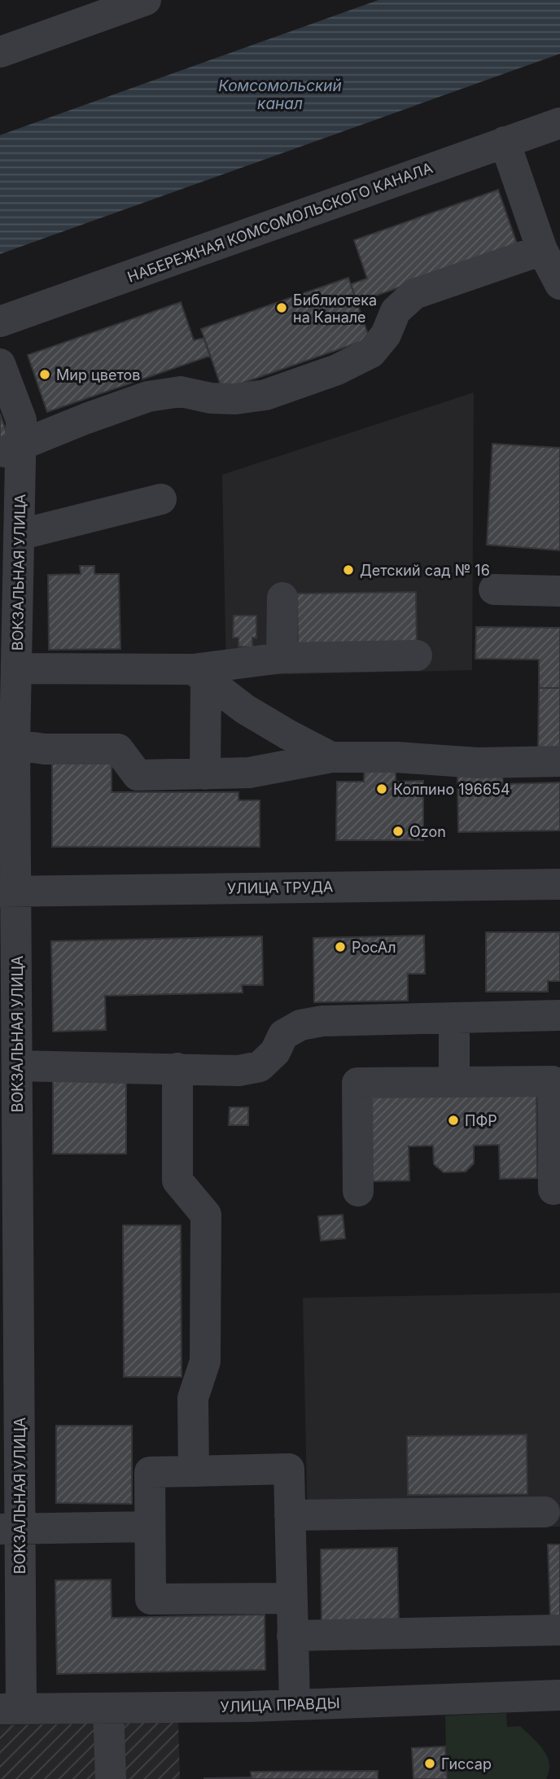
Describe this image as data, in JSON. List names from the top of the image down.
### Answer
{
  "streets": {
    "street": [
      "НАБЕРЕЖНАЯ КОМСОМОЛЬСКОГО КАНАЛА",
      "ВОКЗАЛЬНАЯ УЛИЦА",
      "УЛИЦА ТРУДА",
      "УЛИЦА ПРАВДЫ"
    ]
  },
  "crossings": [
    ["ВОКЗАЛЬНАЯ УЛИЦА", "УЛИЦА ТРУДА"],
    ["ВОКЗАЛЬНАЯ УЛИЦА", "УЛИЦА ПРАВДЫ"]
  ],
  "water": ["Комсомольский канал"],
  "places": [
    "Библиотека на Канале",
    "Мир цветов",
    "Детский сад № 16",
    "Колпино 196654",
    "Ozon",
    "РосАл",
    "ПФР",
    "Гиссар"
  ]
}
